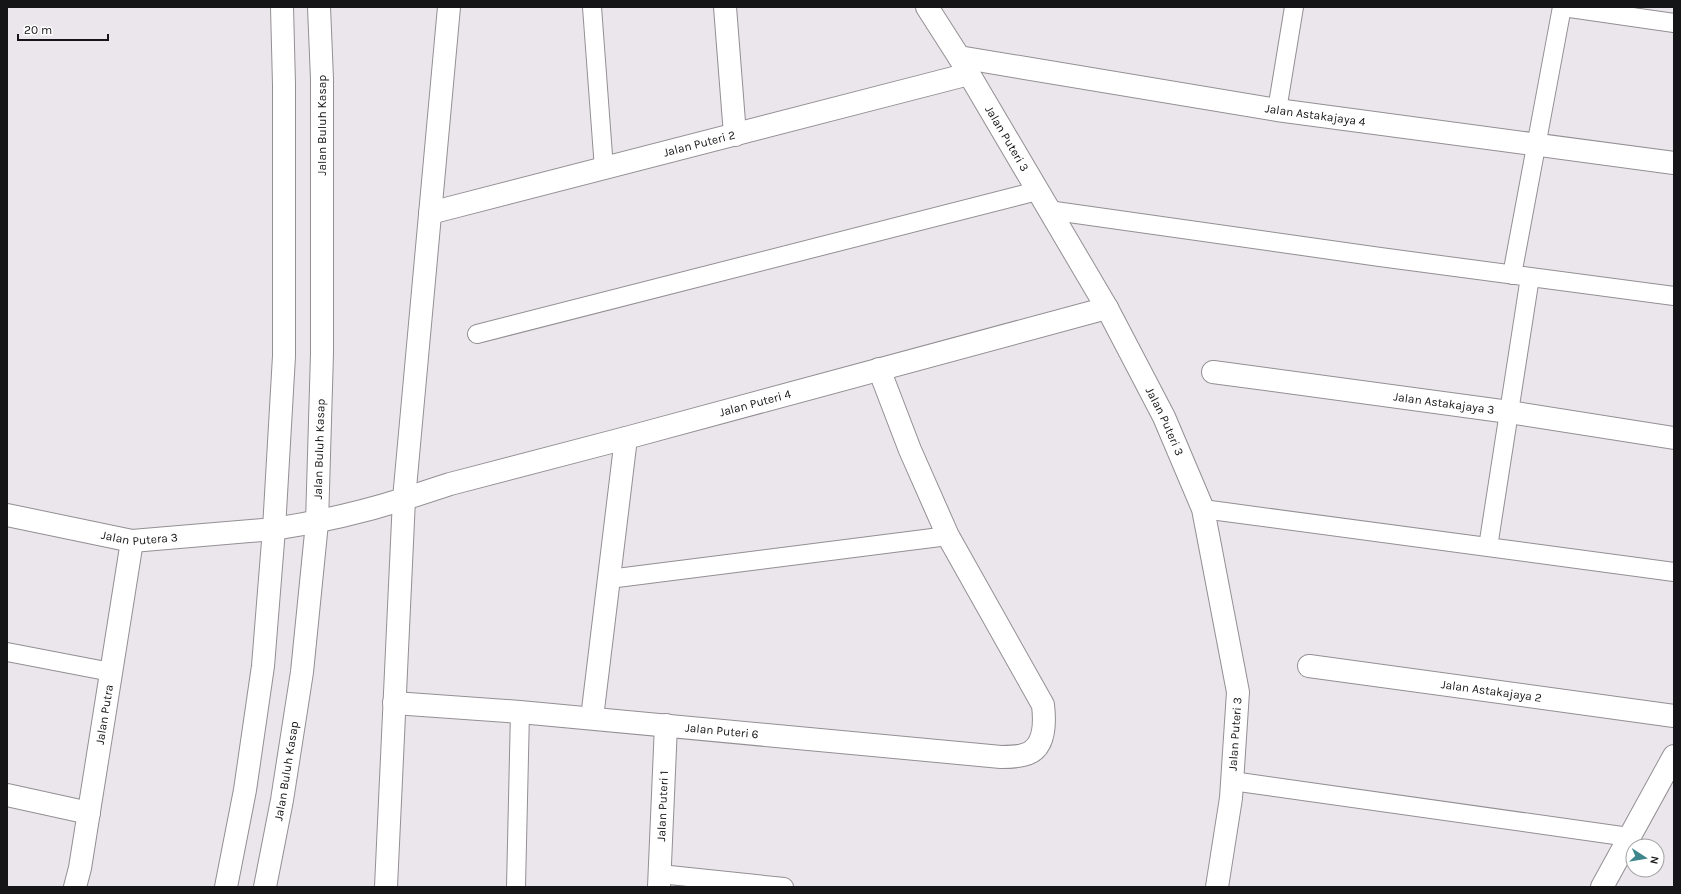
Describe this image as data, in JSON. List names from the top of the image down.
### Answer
{
  "streets": {
    "main road": [
      "Jalan Astakajaya 4",
      "Jalan Buluh Kasap",
      "Jalan Puteri 3",
      "Jalan Puteri 2",
      "Jalan Puteri 4",
      "Jalan Astakajaya 3",
      "Jalan Putera 3",
      "Jalan Astakajaya 2",
      "Jalan Putra",
      "Jalan Puteri 6",
      "Jalan Puteri 1"
    ]
  },
  "crossings": [
    ["Jalan Astakajaya 4", "Jalan Puteri 3"],
    ["Jalan Astakajaya 4", "Jalan Puteri 2"],
    ["Jalan Buluh Kasap", "Jalan Puteri 4"],
    ["Jalan Buluh Kasap", "Jalan Putera 3"],
    ["Jalan Puteri 3", "Jalan Puteri 2"],
    ["Jalan Puteri 3", "Jalan Puteri 4"],
    ["Jalan Puteri 4", "Jalan Putera 3"],
    ["Jalan Putera 3", "Jalan Putra"],
    ["Jalan Puteri 6", "Jalan Puteri 1"]
  ],
  "scale_bar": "20 m",
  "north": "right"
}
